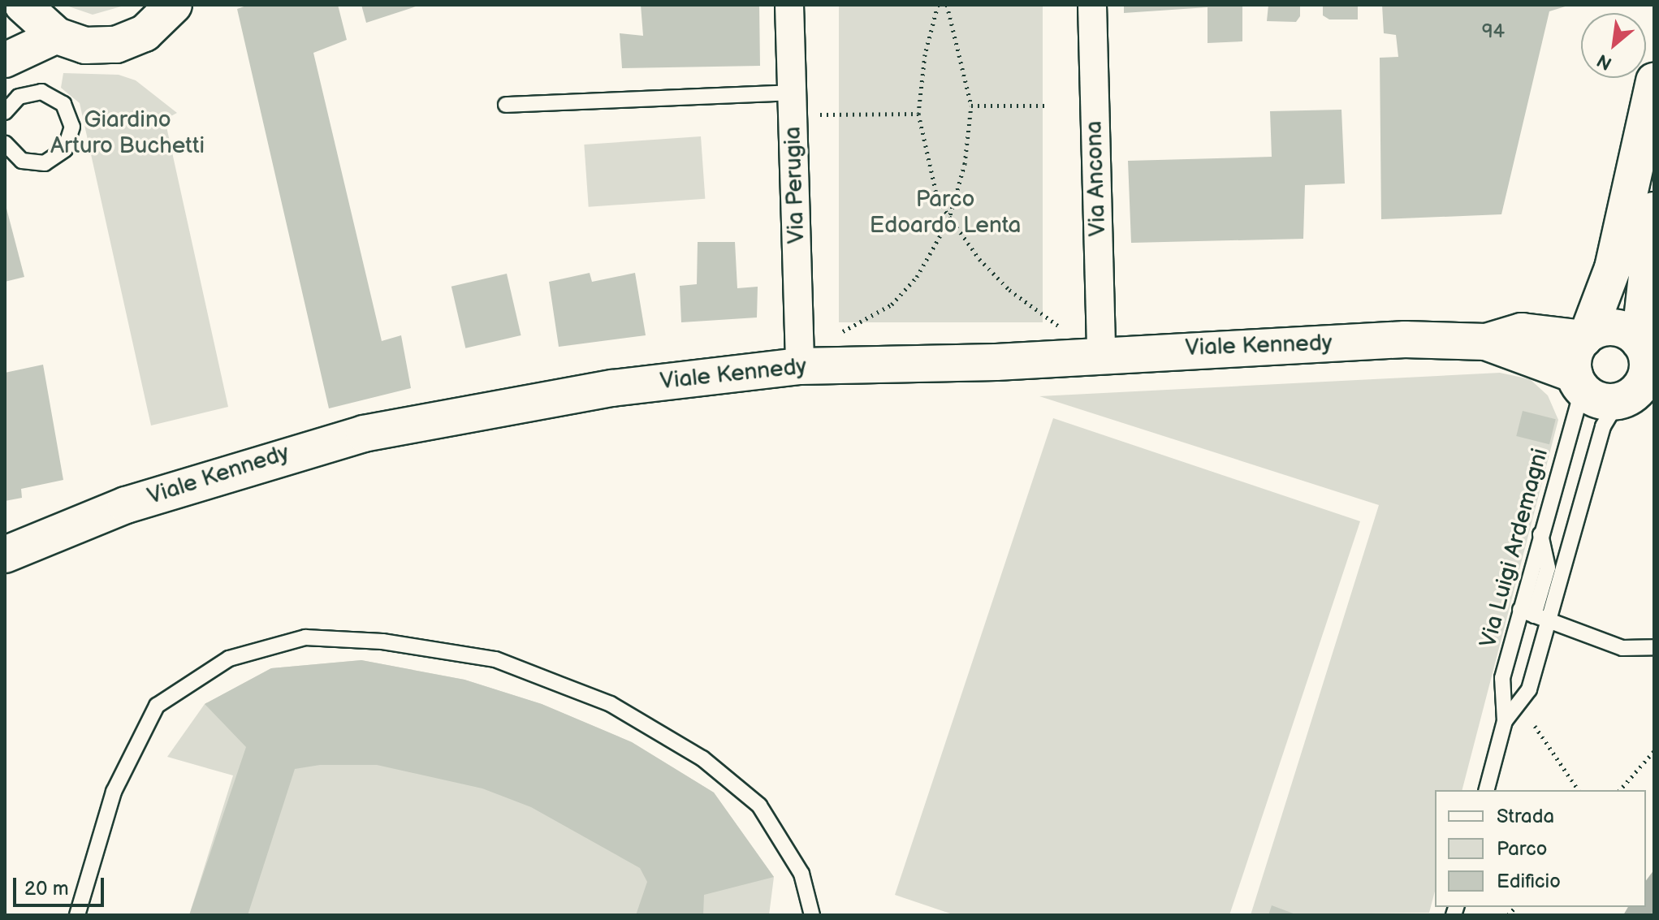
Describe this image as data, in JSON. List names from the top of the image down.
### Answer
{
  "streets": {
    "main road": ["Viale Kennedy"],
    "street": ["Via Ancona", "Via Perugia"],
    "lane": ["Via Luigi Ardemagni"]
  },
  "crossings": [
    ["Via Ancona", "Viale Kennedy"],
    ["Via Perugia", "Viale Kennedy"]
  ],
  "parks": ["Giardino Arturo Buchetti", "Parco Edoardo Lenta"],
  "house_numbers": ["94"],
  "legend": ["Strada", "Parco", "Edificio"],
  "scale_bar": "20 m",
  "north": "bottom left"
}
